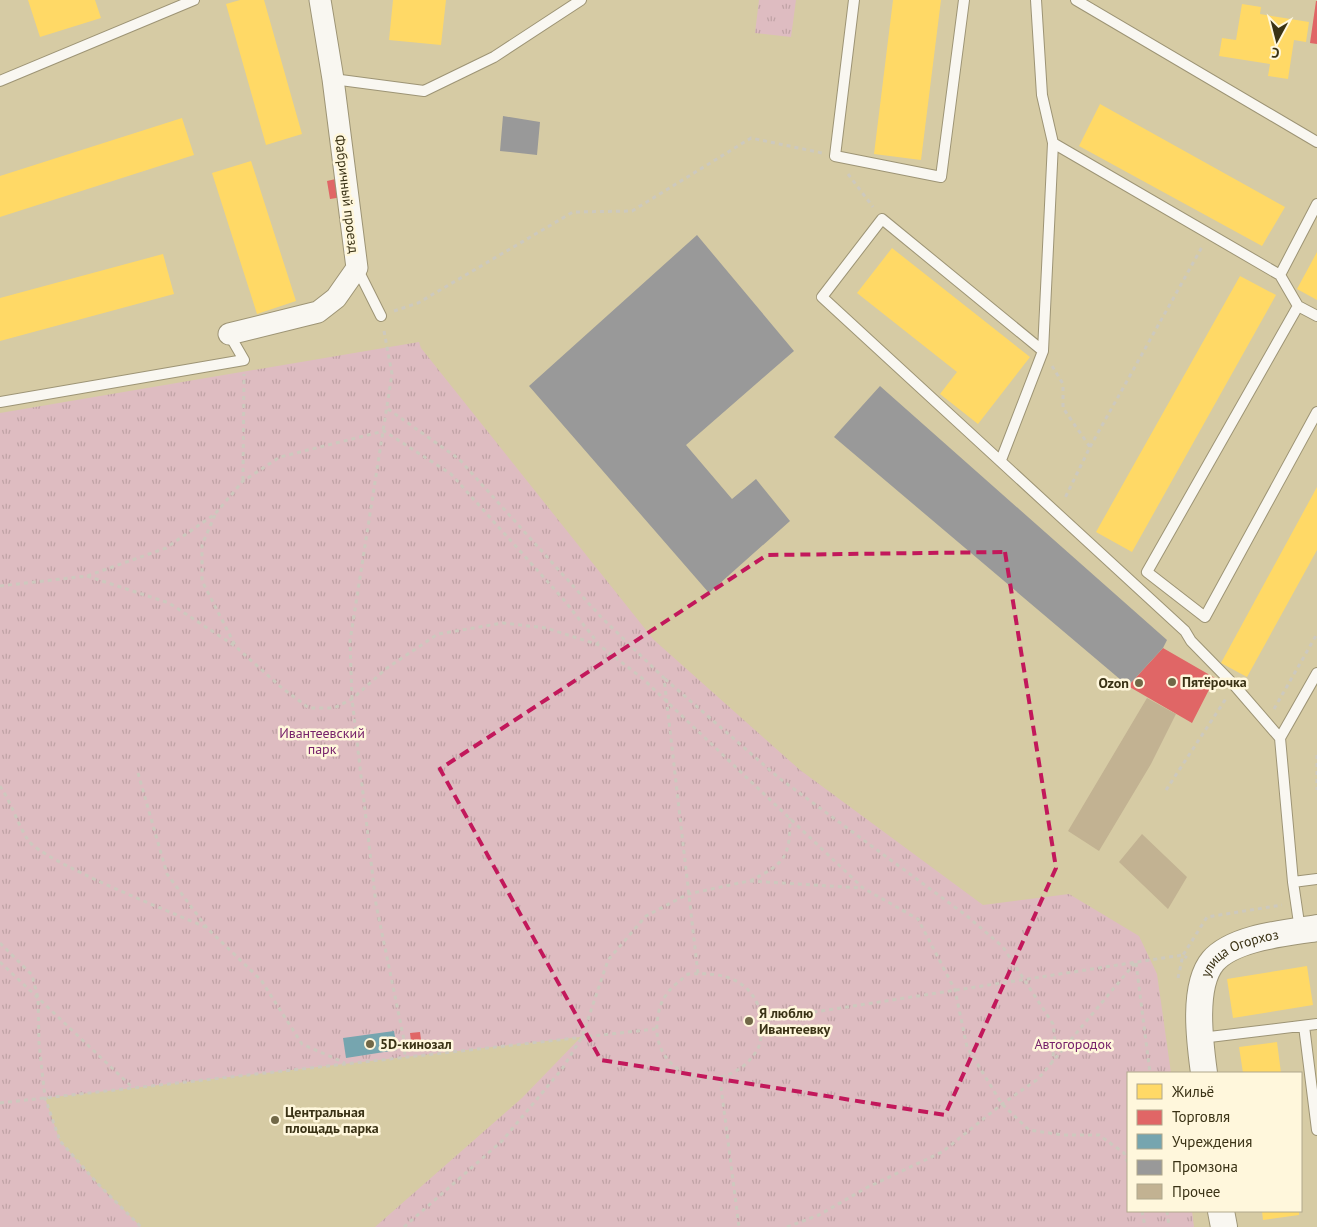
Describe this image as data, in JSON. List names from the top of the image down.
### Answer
{
  "streets": {
    "street": ["Фабричный проезд", "улица Огорхоз"]
  },
  "parks": ["Ивантеевский парк", "Автогородок"],
  "places": [
    "Пятёрочка",
    "Ozon",
    "Я люблю Ивантеевку",
    "5D-кинозал",
    "Центральная площадь парка"
  ],
  "legend": [
    "Жильё",
    "Торговля",
    "Учреждения",
    "Промзона",
    "Прочее"
  ],
  "north": "bottom"
}
